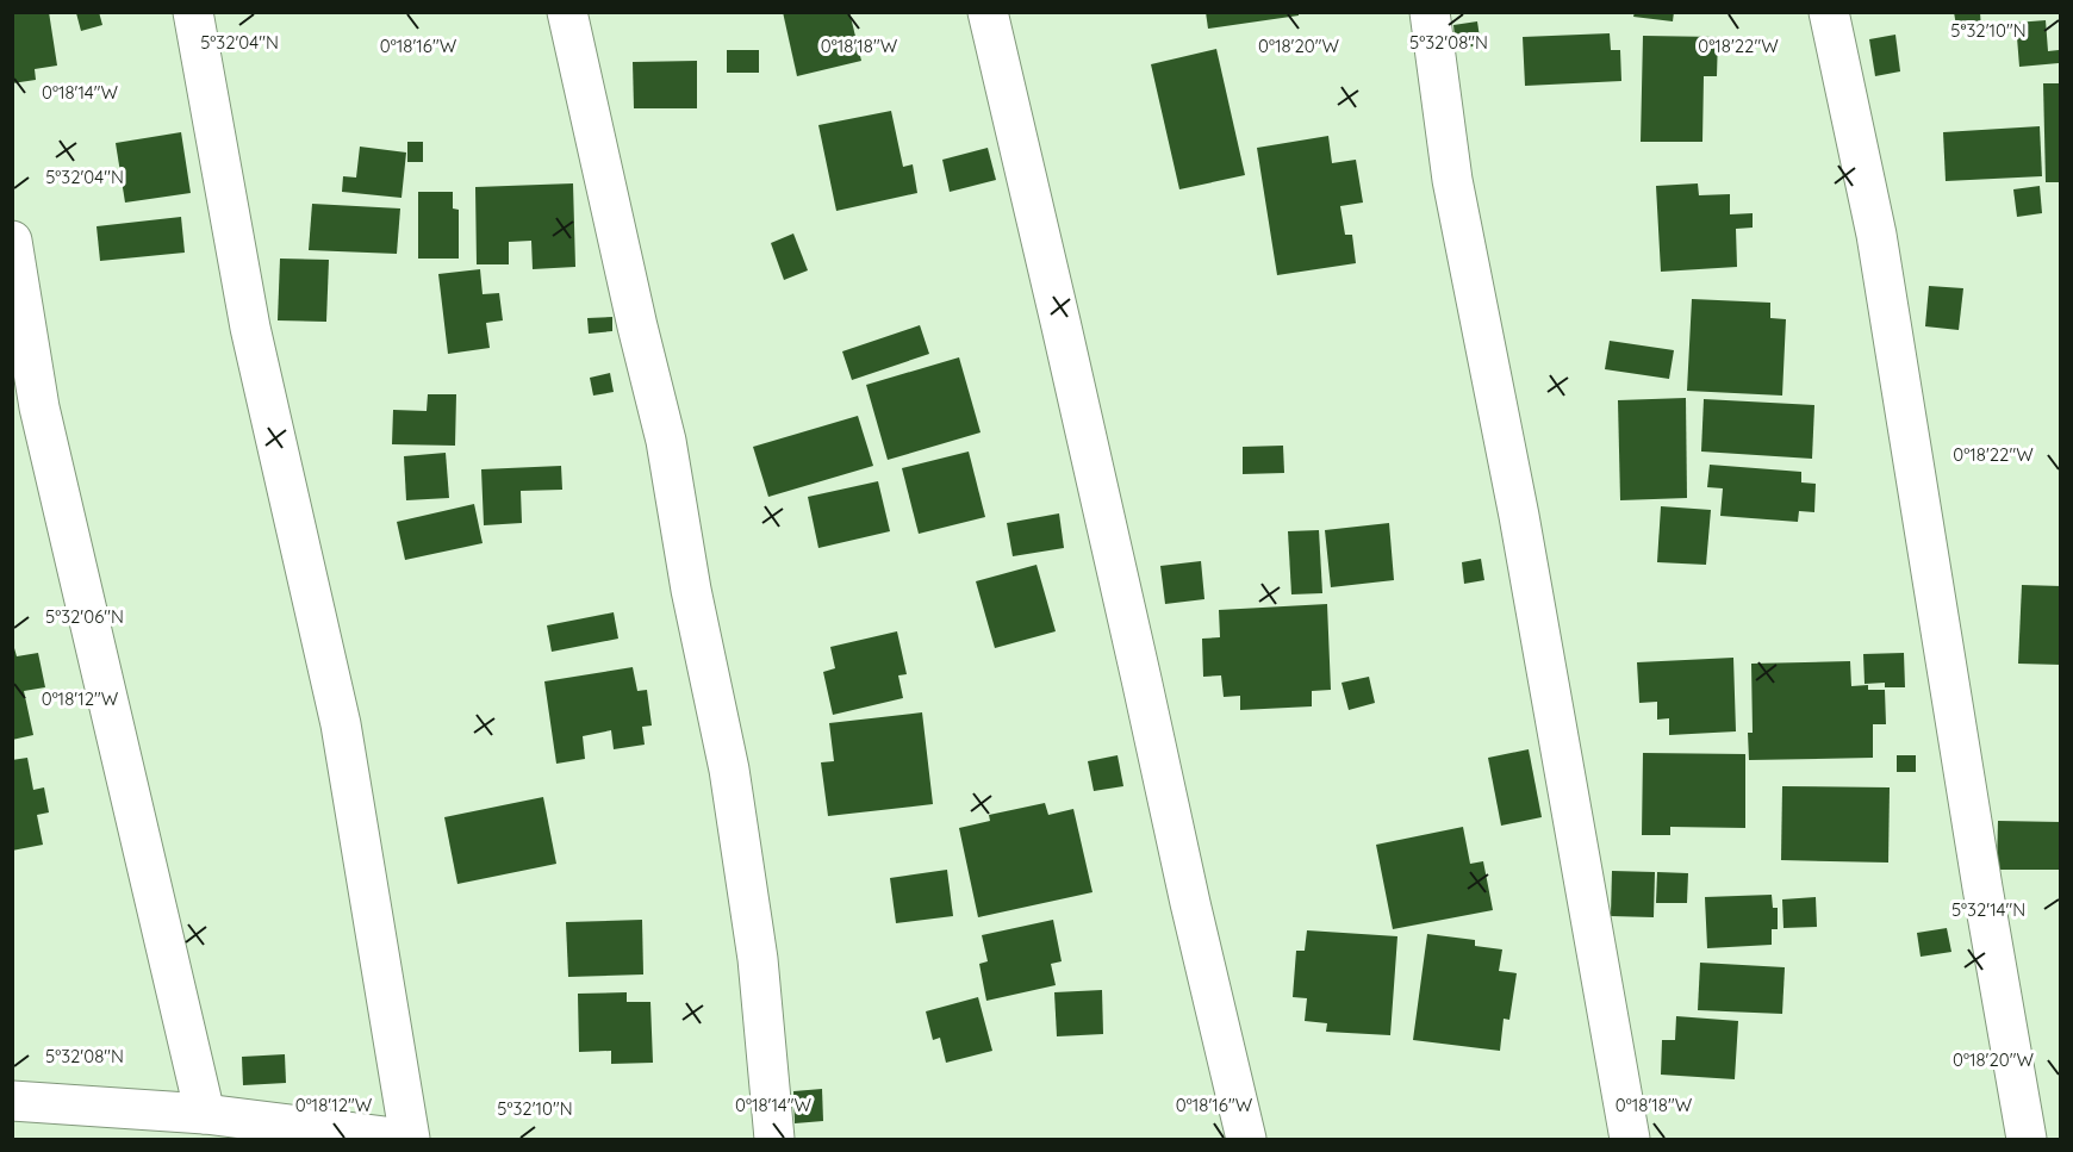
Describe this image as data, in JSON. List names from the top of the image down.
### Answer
{
  "coordinates": [
    "5°32'10\"N",
    "5°32'04\"N",
    "5°32'08\"N",
    "0°18'16\"W",
    "0°18'18\"W",
    "0°18'20\"W",
    "0°18'22\"W",
    "0°18'14\"W",
    "5°32'06\"N",
    "0°18'12\"W",
    "5°32'14\"N"
  ]
}
